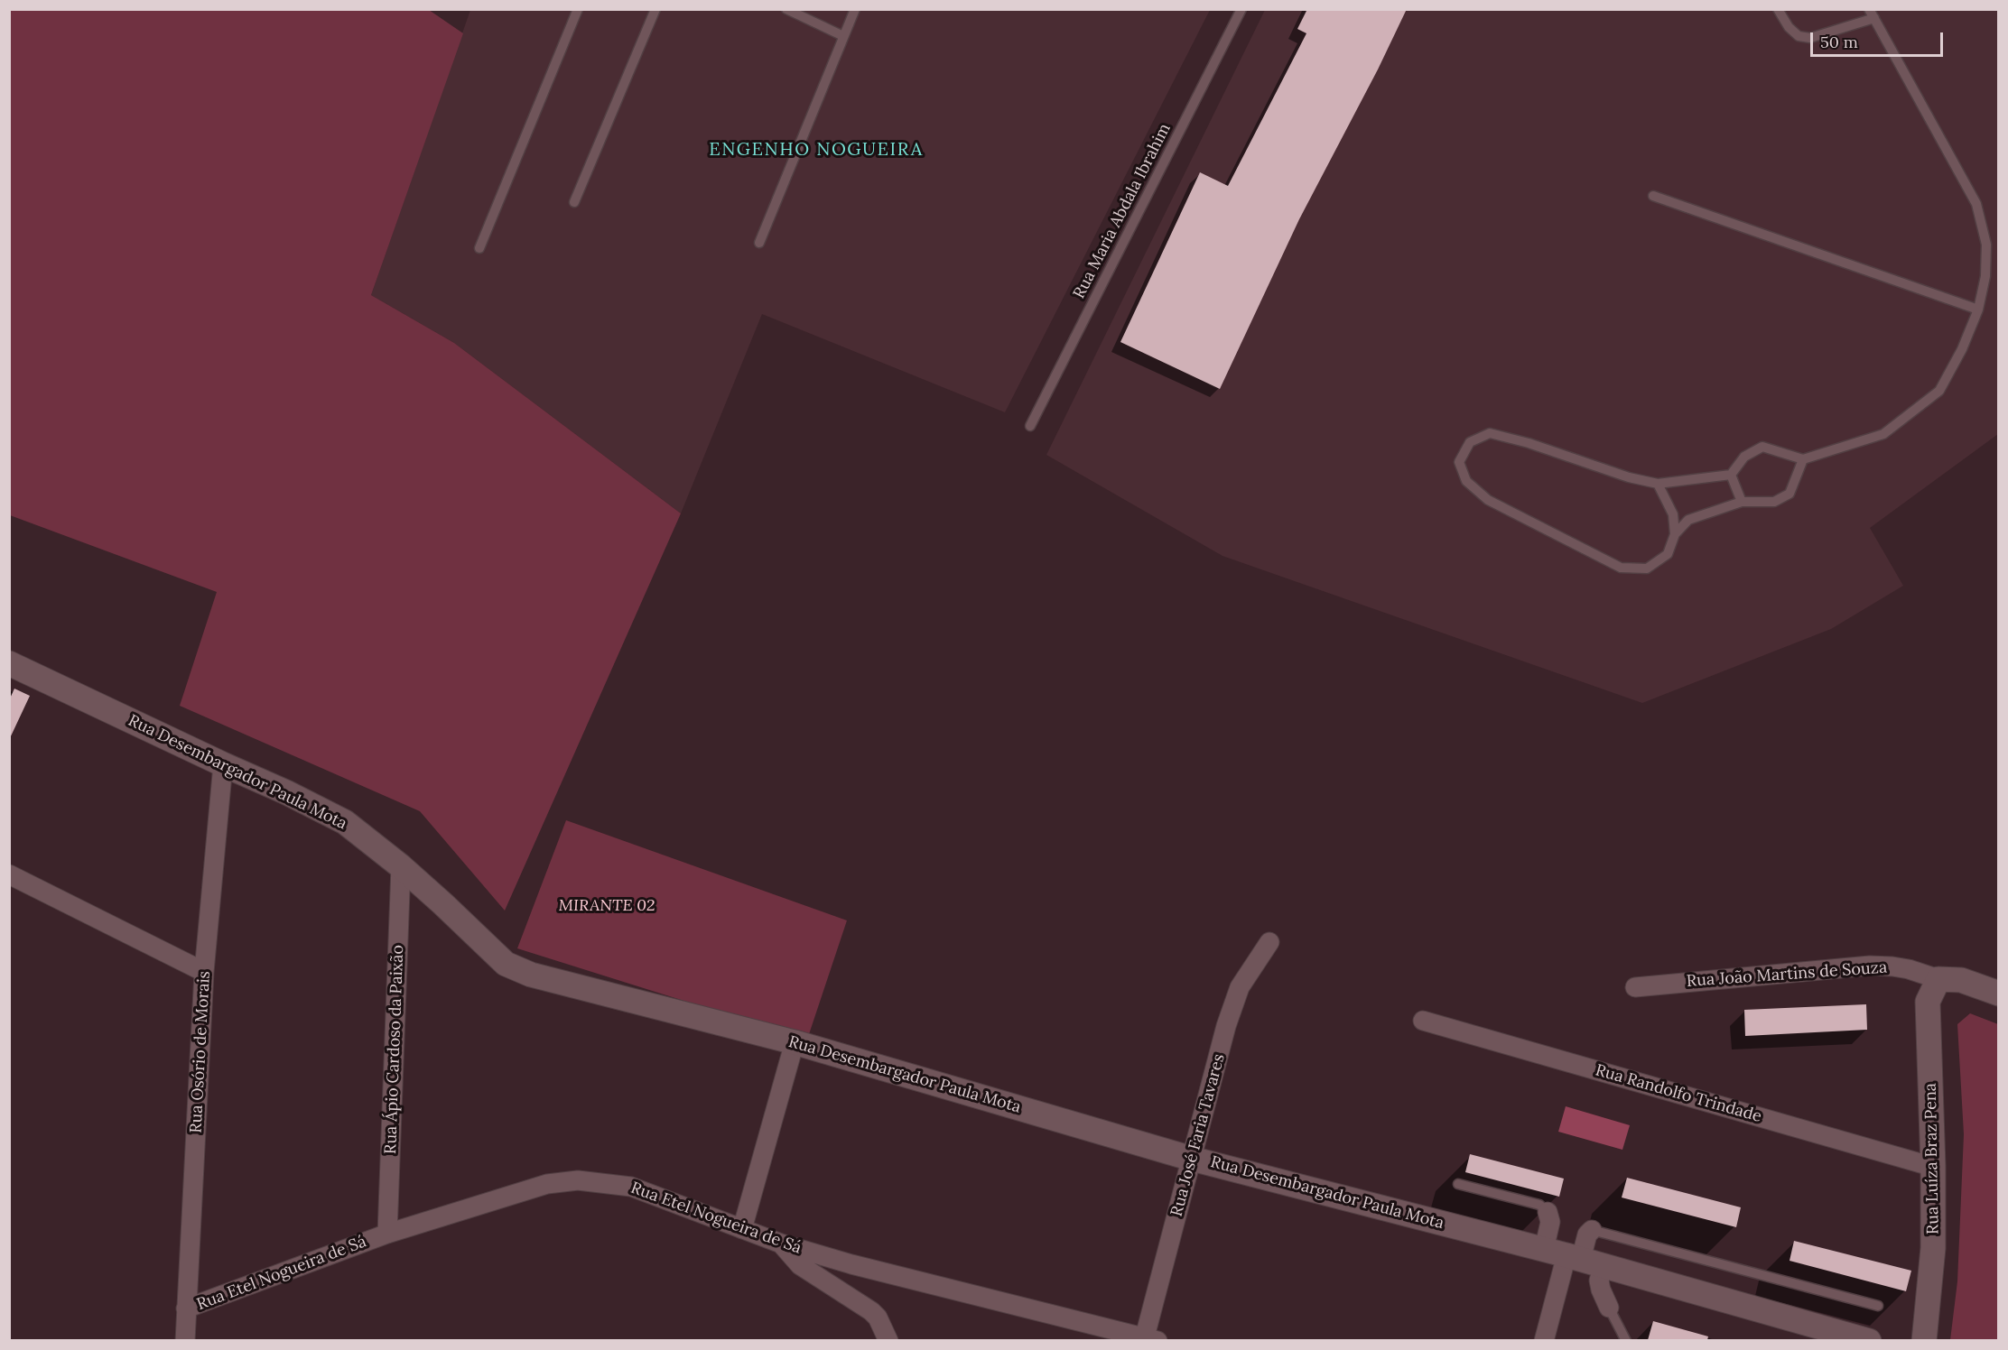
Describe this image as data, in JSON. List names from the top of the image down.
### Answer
{
  "streets": {
    "street": [
      "Rua Desembargador Paula Mota",
      "Rua João Martins de Souza",
      "Rua Ápio Cardoso da Paixão",
      "Rua Osório de Morais",
      "Rua Randolfo Trindade",
      "Rua José Faria Tavares",
      "Rua Luíza Braz Pena",
      "Rua Etel Nogueira de Sá"
    ],
    "lane": ["Rua Maria Abdala Ibrahim"]
  },
  "crossings": [
    ["Rua Desembargador Paula Mota", "Rua Ápio Cardoso da Paixão"],
    ["Rua Desembargador Paula Mota", "Rua Osório de Morais"],
    ["Rua Desembargador Paula Mota", "Rua José Faria Tavares"],
    ["Rua João Martins de Souza", "Rua Luíza Braz Pena"],
    ["Rua Ápio Cardoso da Paixão", "Rua Etel Nogueira de Sá"],
    ["Rua Osório de Morais", "Rua Etel Nogueira de Sá"],
    ["Rua Randolfo Trindade", "Rua Luíza Braz Pena"],
    ["Rua José Faria Tavares", "Rua Etel Nogueira de Sá"]
  ],
  "districts": ["ENGENHO NOGUEIRA"],
  "parks": ["MIRANTE 02"],
  "scale_bar": "50 m"
}
